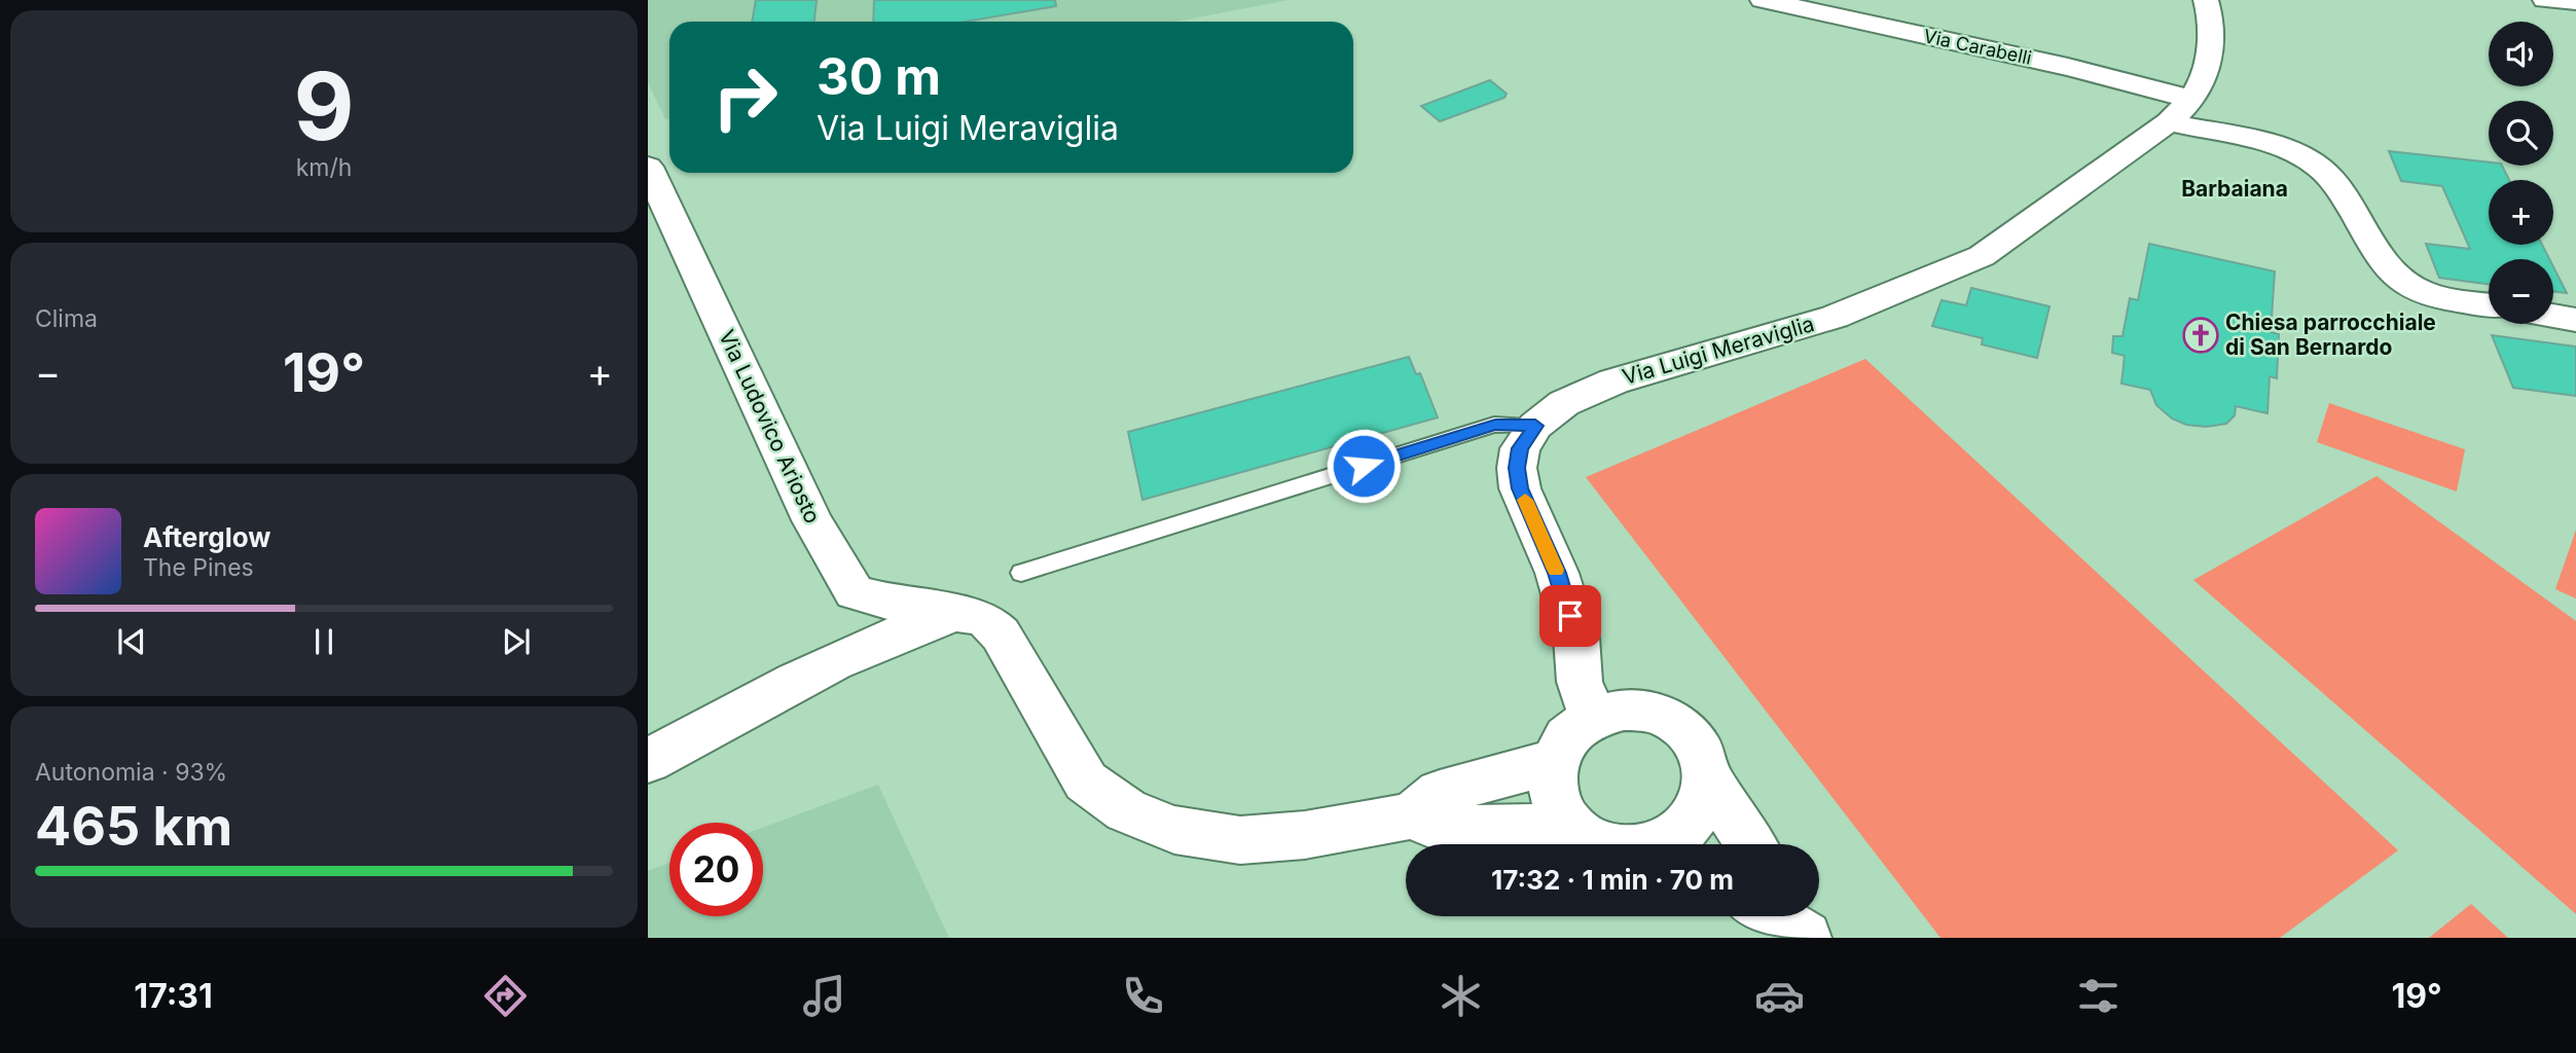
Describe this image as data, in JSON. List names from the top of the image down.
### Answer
{
  "streets": {
    "street": ["Via Carabelli", "Via Luigi Meraviglia", "Via Ludovico Ariosto"]
  },
  "crossings": [
    ["Via Carabelli", "Via Luigi Meraviglia"]
  ],
  "districts": ["Barbaiana"],
  "places": {
    "church": ["Chiesa parrocchiale di San Bernardo"]
  },
  "page": {
    "tile": [
      ["9", "km/h"],
      "Clima",
      ["Autonomia · 93%", "465 km"]
    ],
    "map_buttons": ["+", "−"],
    "turn": ["30 m", "Via Luigi Meraviglia"],
    "heat": ["−", "19°", "+"],
    "song": ["Afterglow", "The Pines"],
    "limit": "20",
    "trip": "17:32 · 1 min · 70 m",
    "tabs": ["17:31", "19°"]
  }
}
